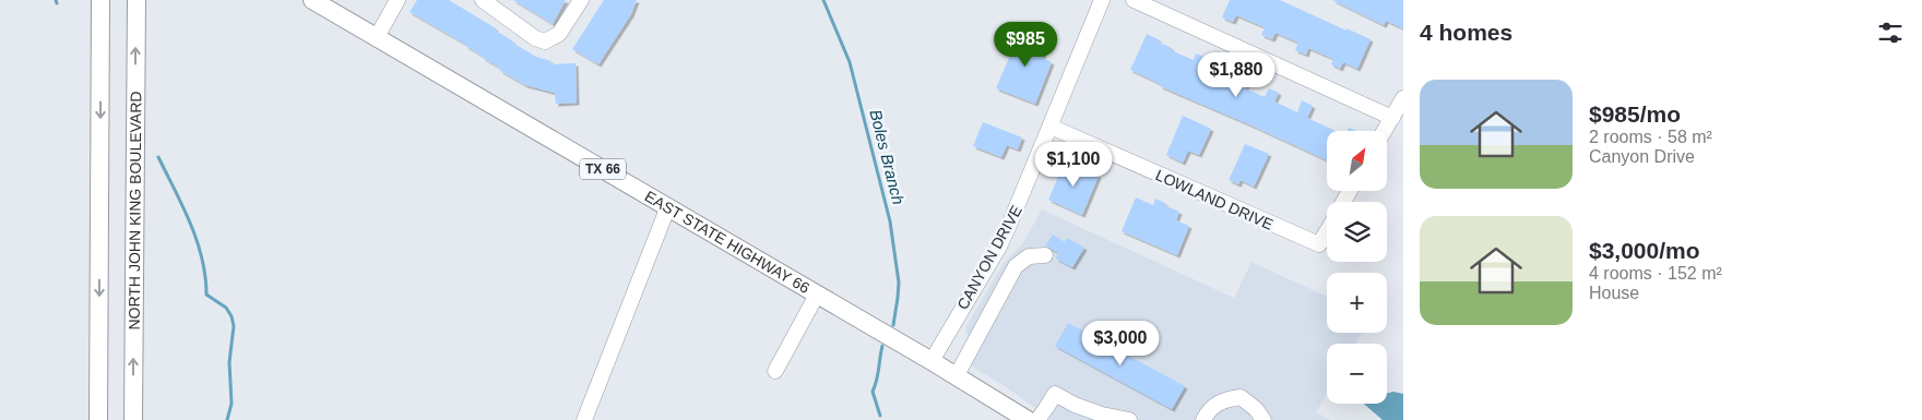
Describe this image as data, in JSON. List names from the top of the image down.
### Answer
{
  "streets": {
    "main road": ["TX 66", "NORTH JOHN KING BOULEVARD", "EAST STATE HIGHWAY 66"],
    "street": ["LOWLAND DRIVE", "CANYON DRIVE"]
  },
  "crossings": [
    ["LOWLAND DRIVE", "CANYON DRIVE"],
    ["EAST STATE HIGHWAY 66", "CANYON DRIVE"]
  ],
  "water": ["Boles Branch"],
  "north": "top right",
  "page": {
    "heading": "4 homes",
    "price": [
      "$985",
      "$1,880",
      "$1,100",
      "$3,000"
    ],
    "list": [
      {
        "name": "$985/mo",
        "note": "2 rooms · 58 m² · Canyon Drive"
      },
      {
        "name": "$3,000/mo",
        "note": "4 rooms · 152 m² · House"
      }
    ],
    "map_buttons": ["+", "−"]
  }
}
